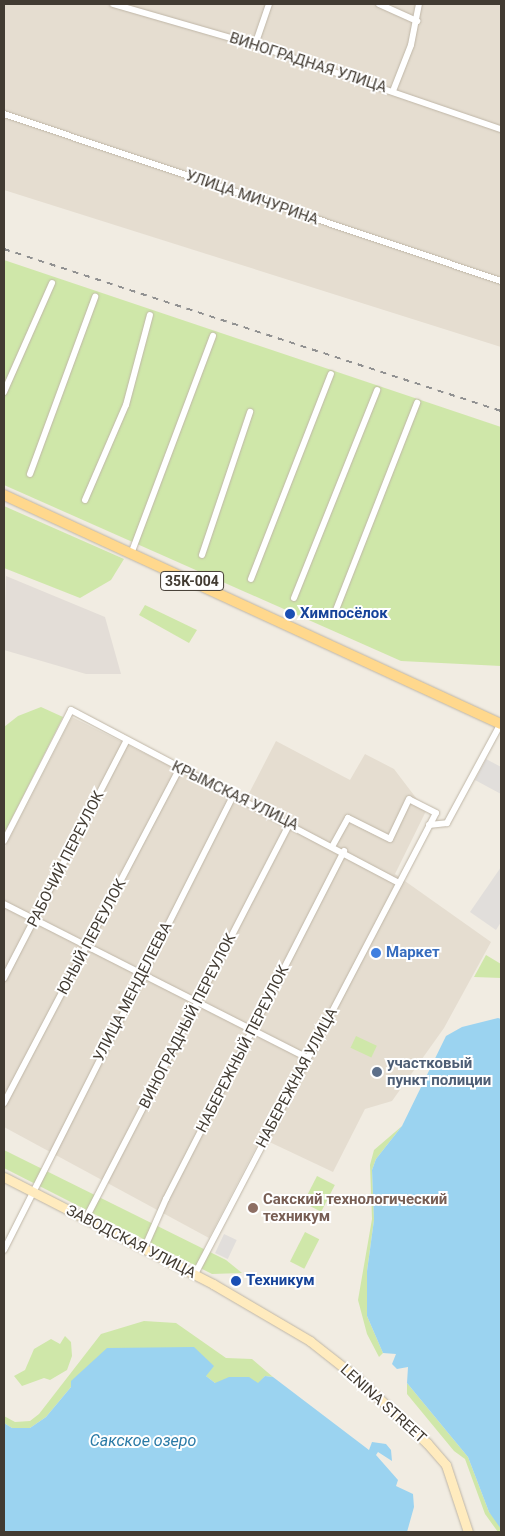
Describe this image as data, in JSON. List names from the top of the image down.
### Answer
{
  "streets": {
    "main road": ["35К-004"],
    "street": [
      "ВИНОГРАДНАЯ УЛИЦА",
      "УЛИЦА МИЧУРИНА",
      "КРЫМСКАЯ УЛИЦА",
      "РАБОЧИЙ ПЕРЕУЛОК",
      "ЮНЫЙ ПЕРЕУЛОК",
      "УЛИЦА МЕНДЕЛЕЕВА",
      "ВИНОГРАДНЫЙ ПЕРЕУЛОК",
      "НАБЕРЕЖНЫЙ ПЕРЕУЛОК",
      "НАБЕРЕЖНАЯ УЛИЦА",
      "ЗАВОДСКАЯ УЛИЦА",
      "LENINA STREET"
    ]
  },
  "crossings": [
    ["КРЫМСКАЯ УЛИЦА", "РАБОЧИЙ ПЕРЕУЛОК"],
    ["КРЫМСКАЯ УЛИЦА", "ЮНЫЙ ПЕРЕУЛОК"],
    ["КРЫМСКАЯ УЛИЦА", "УЛИЦА МЕНДЕЛЕЕВА"],
    ["КРЫМСКАЯ УЛИЦА", "ВИНОГРАДНЫЙ ПЕРЕУЛОК"],
    ["КРЫМСКАЯ УЛИЦА", "НАБЕРЕЖНЫЙ ПЕРЕУЛОК"],
    ["КРЫМСКАЯ УЛИЦА", "НАБЕРЕЖНАЯ УЛИЦА"],
    ["УЛИЦА МЕНДЕЛЕЕВА", "ЗАВОДСКАЯ УЛИЦА"],
    ["ВИНОГРАДНЫЙ ПЕРЕУЛОК", "ЗАВОДСКАЯ УЛИЦА"],
    ["НАБЕРЕЖНЫЙ ПЕРЕУЛОК", "ЗАВОДСКАЯ УЛИЦА"],
    ["НАБЕРЕЖНАЯ УЛИЦА", "ЗАВОДСКАЯ УЛИЦА"],
    ["ЗАВОДСКАЯ УЛИЦА", "LENINA STREET"]
  ],
  "water": ["Сакское озеро"],
  "places": [
    "Химпосёлок",
    "Маркет",
    "участковый пункт полиции",
    "Сакский технологический техникум",
    "Техникум"
  ]
}
